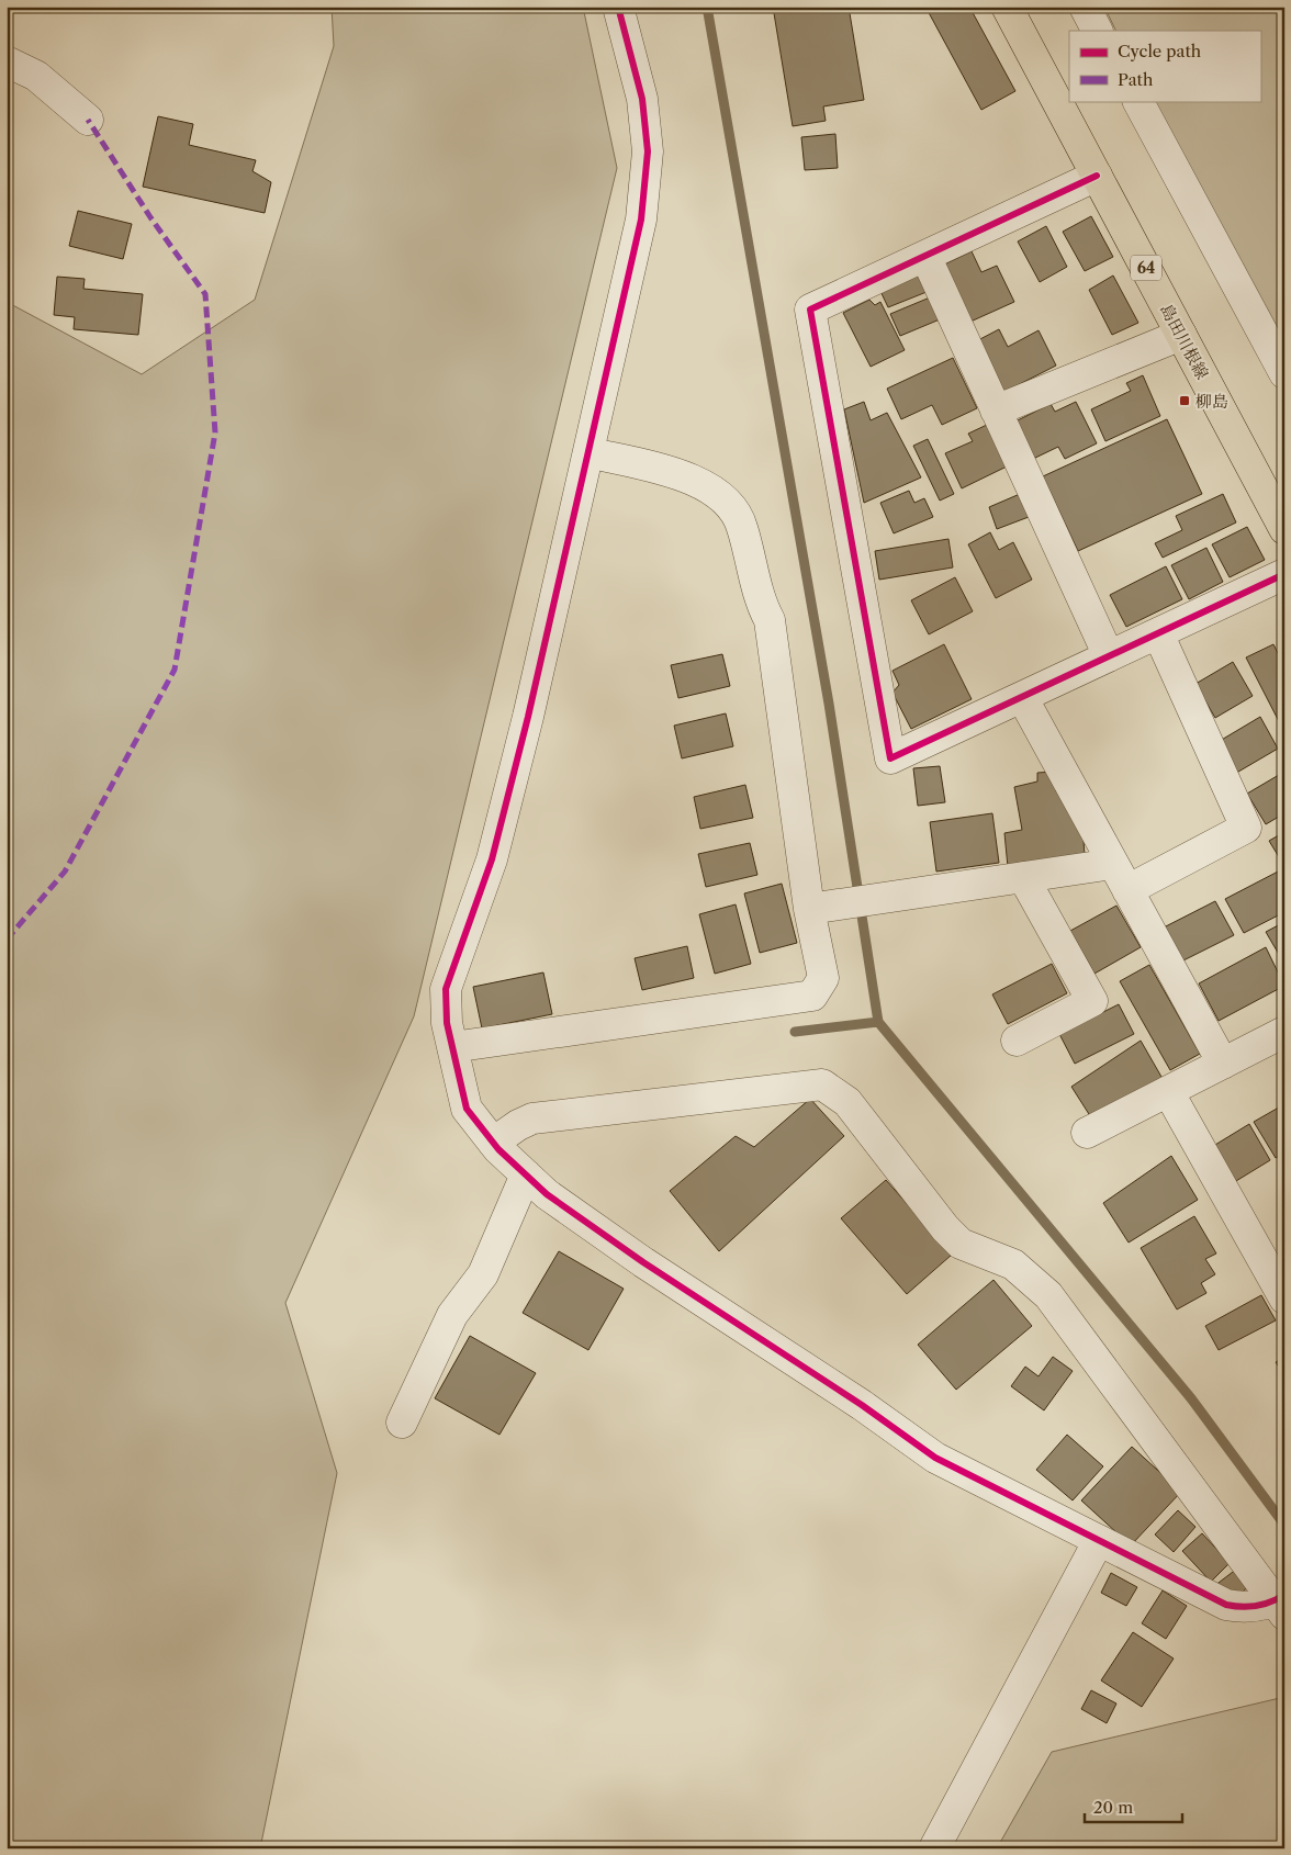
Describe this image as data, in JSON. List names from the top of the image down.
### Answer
{
  "streets": {
    "main road": ["64", "島田川根線"]
  },
  "places": {
    "transit": ["柳島"]
  },
  "legend": ["Cycle path", "Path"],
  "scale_bar": "20 m"
}
